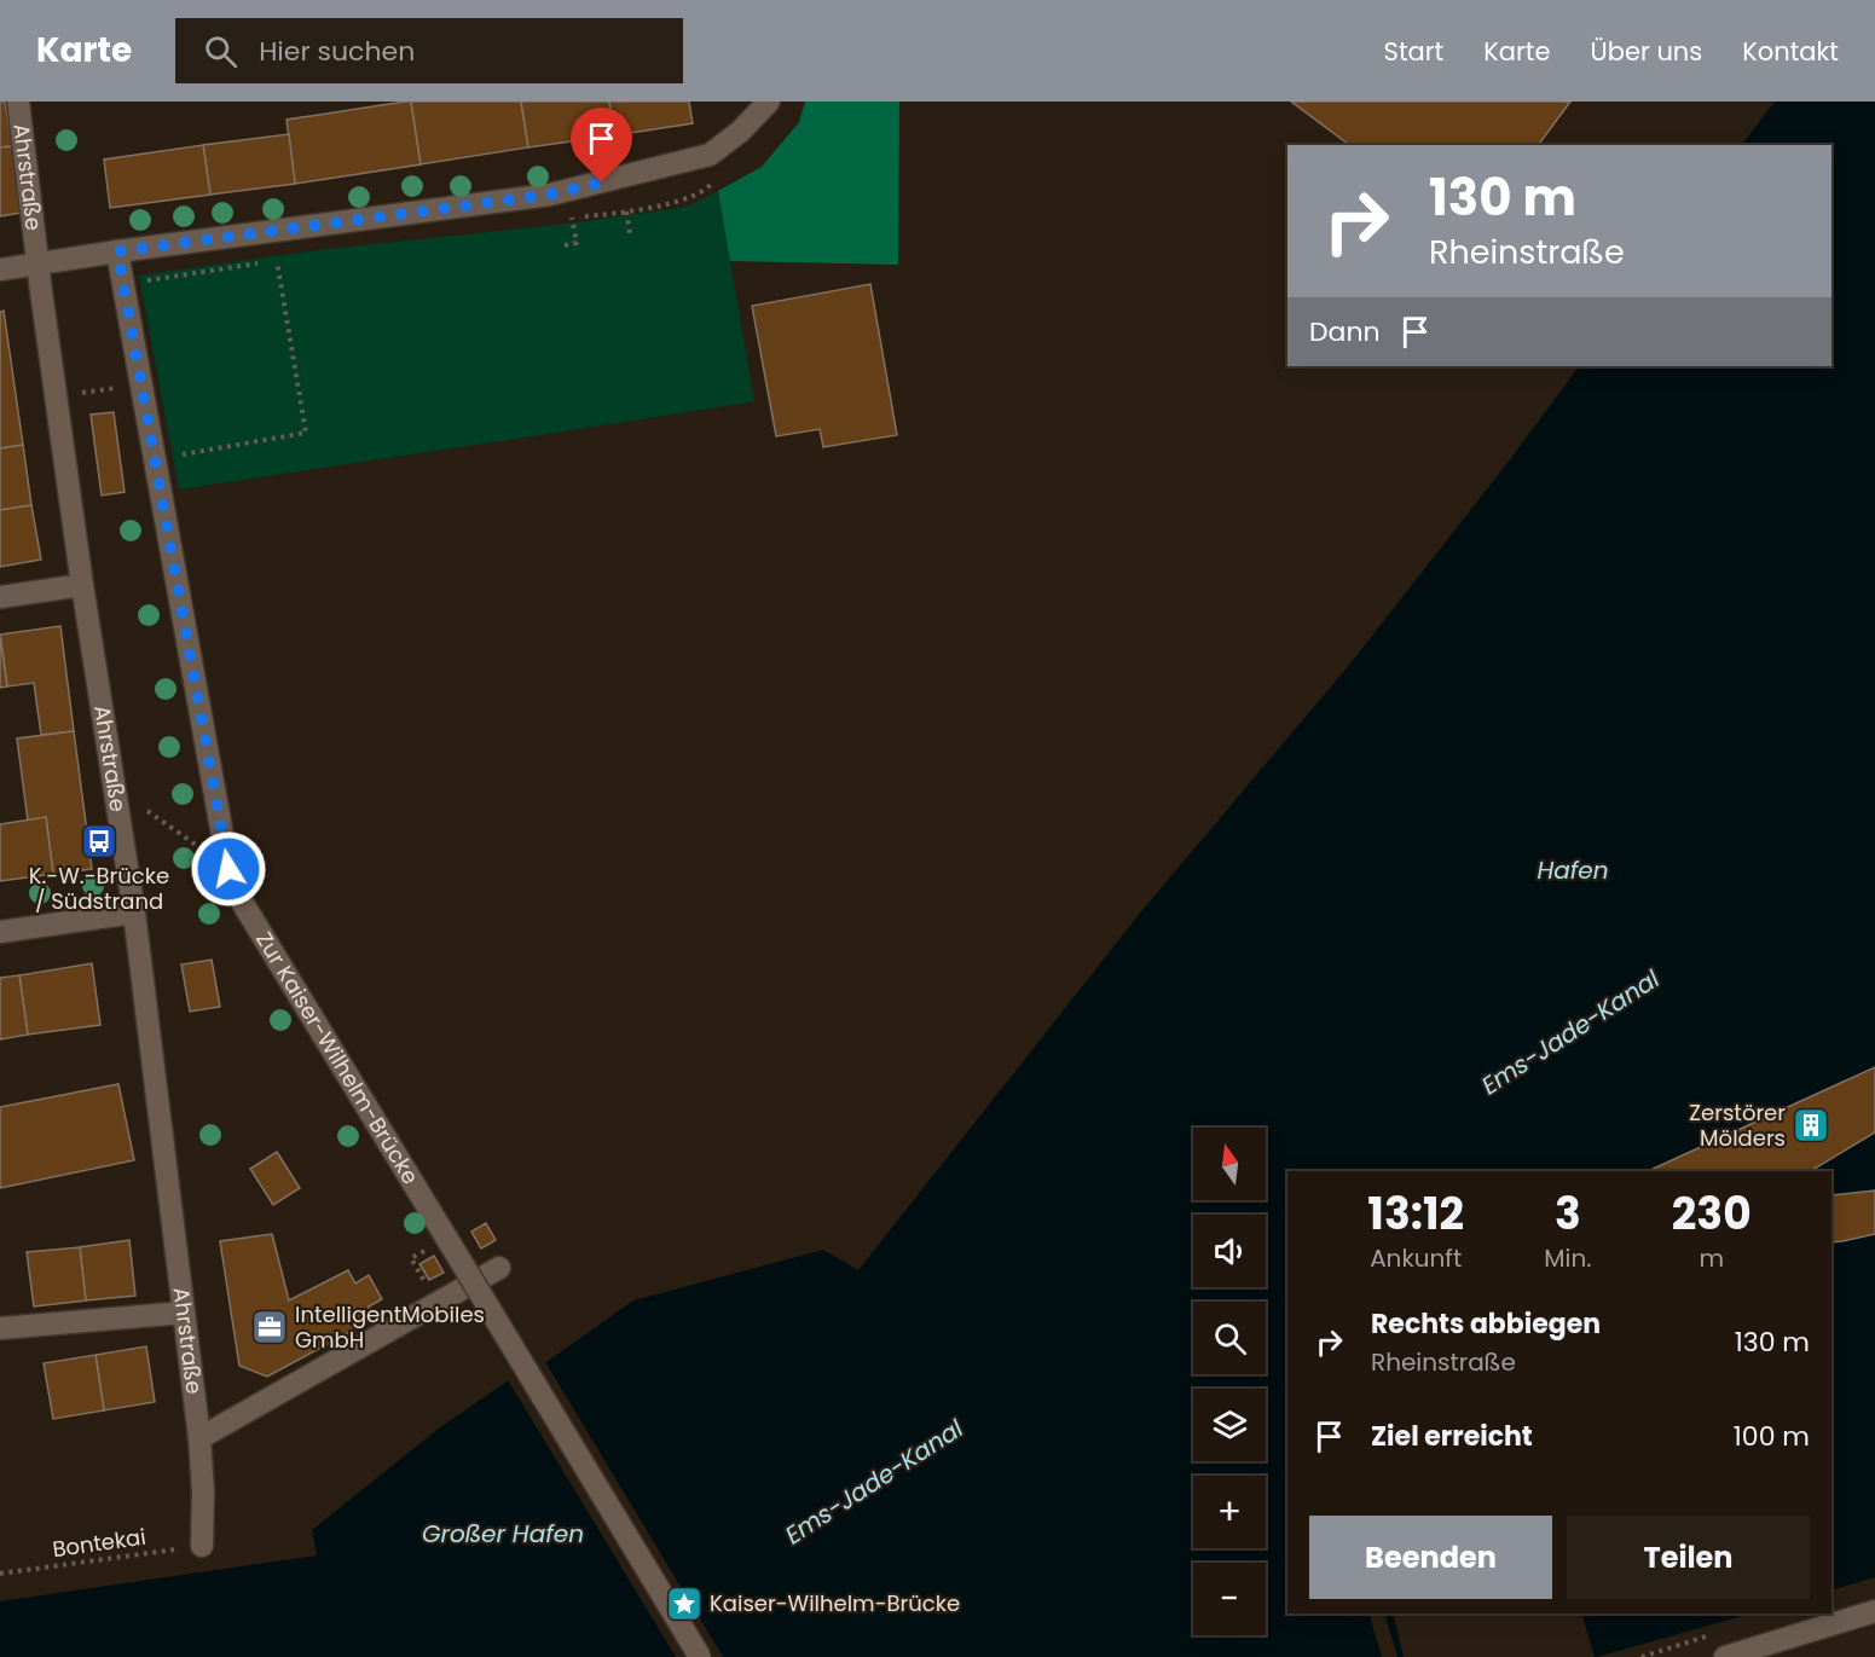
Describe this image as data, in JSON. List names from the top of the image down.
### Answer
{
  "streets": {
    "street": ["Ahrstraße", "Zur Kaiser-Wilhelm-Brücke"],
    "path": ["Bontekai"]
  },
  "crossings": [
    ["Ahrstraße", "Bontekai"]
  ],
  "water": ["Hafen", "Ems-Jade-Kanal", "Großer Hafen"],
  "places": {
    "bus stop": ["K.-W.-Brücke / Südstrand"],
    "building": ["Zerstörer Mölders"],
    "office": ["IntelligentMobiles GmbH"],
    "place": ["Kaiser-Wilhelm-Brücke"]
  },
  "north": "top",
  "page": {
    "header": "Karte",
    "search": "Hier suchen",
    "nav": [
      "Start",
      "Karte",
      "Über uns",
      "Kontakt"
    ],
    "turn": ["130 m", "Rheinstraße"],
    "then": "Dann",
    "map_buttons": ["+", "−"],
    "eta": [
      "13:12",
      "Ankunft",
      "3",
      "Min.",
      "230",
      "m"
    ],
    "list": [
      {
        "name": "Rechts abbiegen",
        "note": "Rheinstraße",
        "value": "130 m"
      },
      {
        "name": "Ziel erreicht",
        "value": "100 m"
      }
    ],
    "buttons": ["Beenden", "Teilen"]
  }
}
